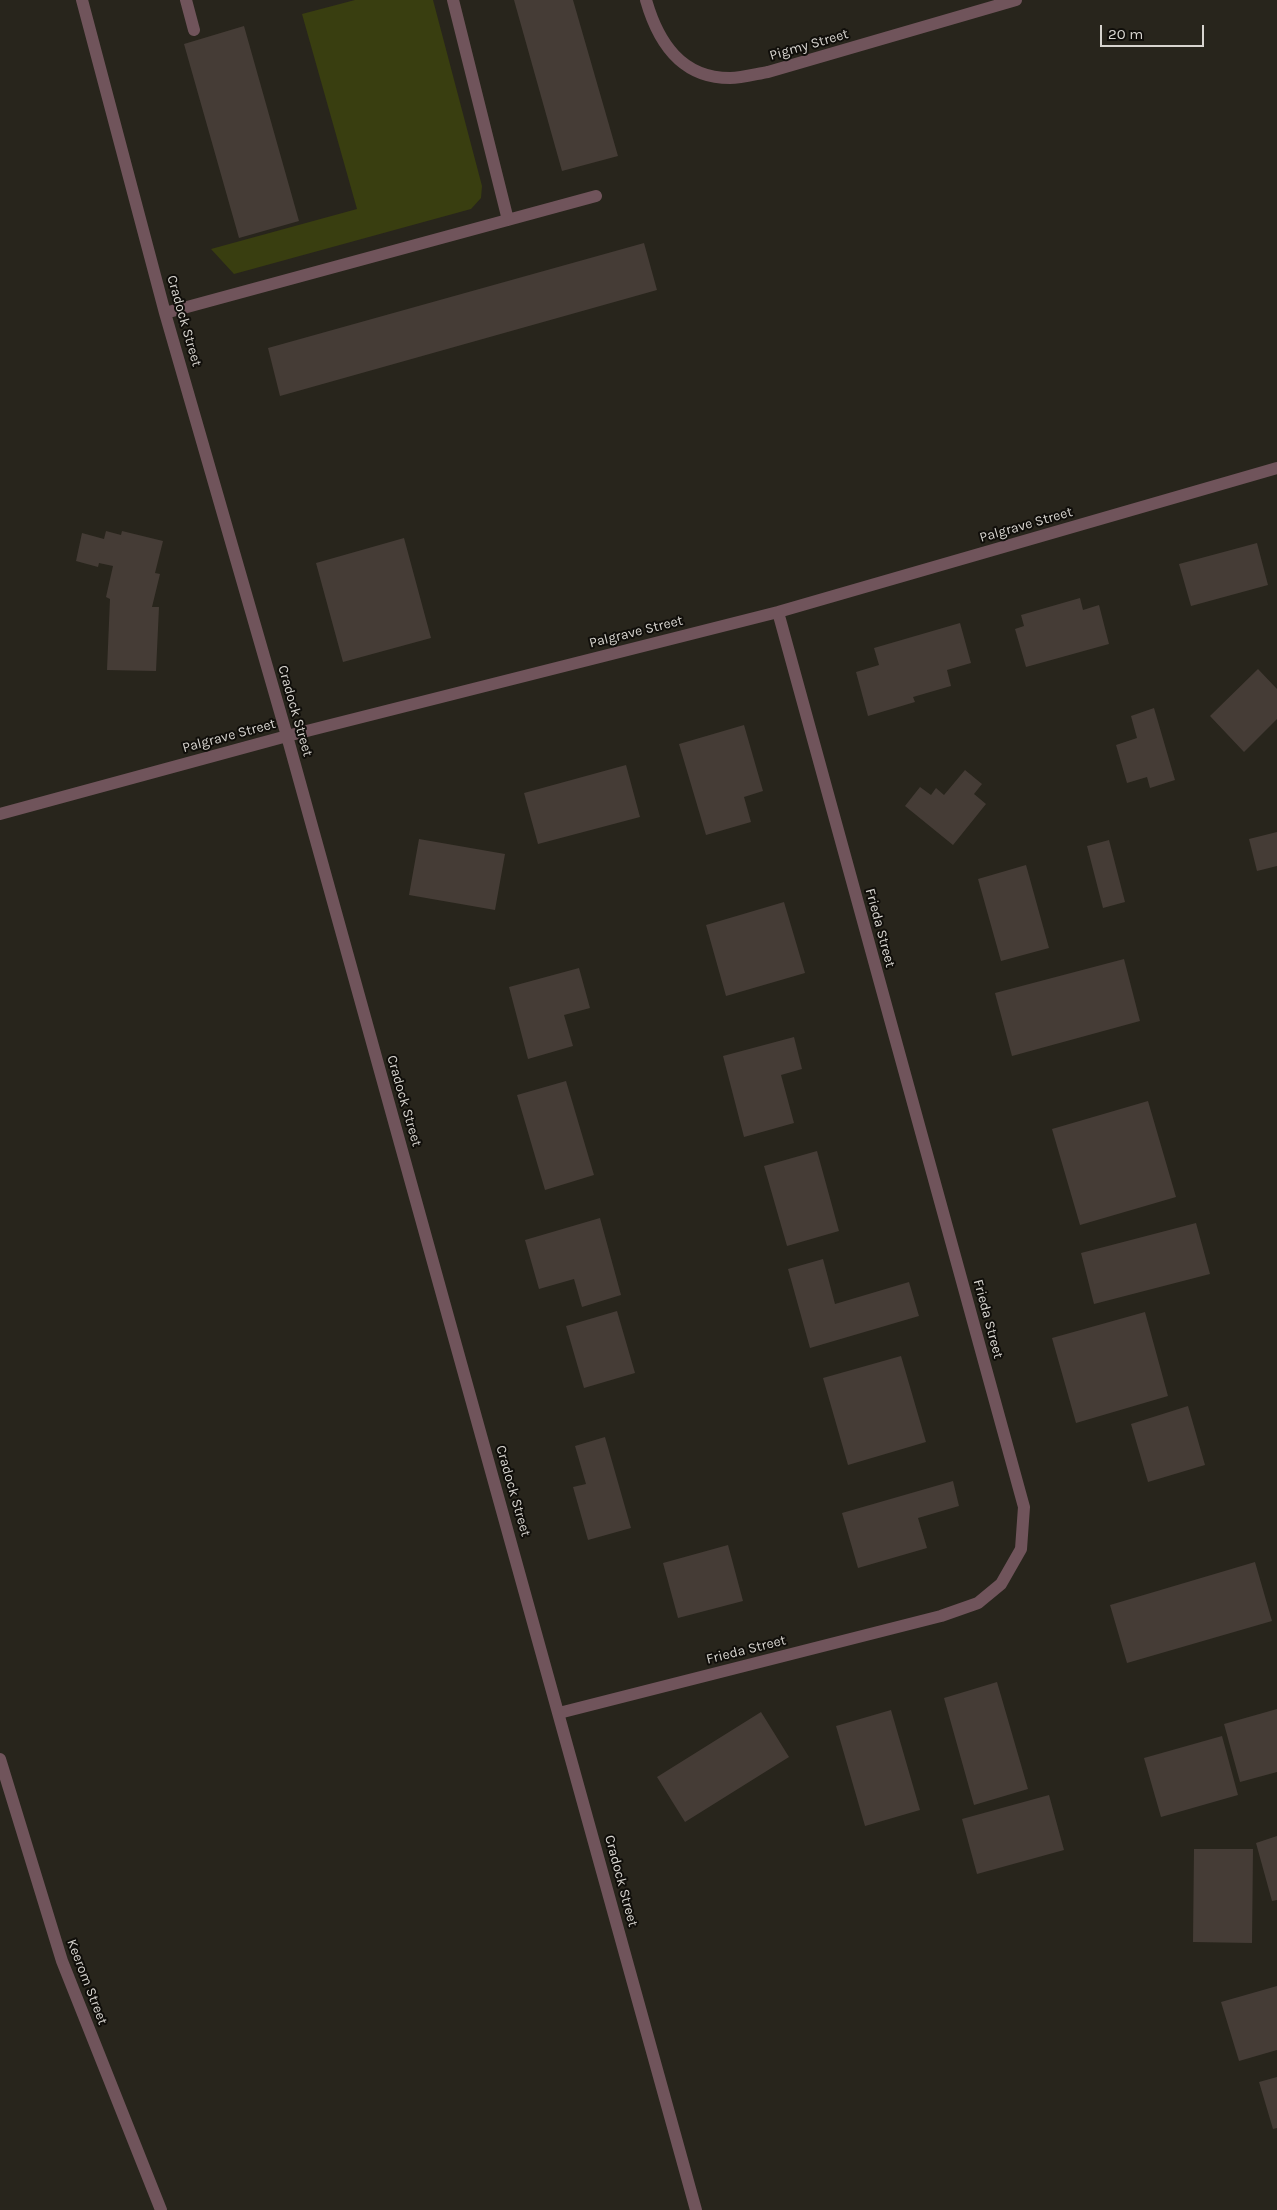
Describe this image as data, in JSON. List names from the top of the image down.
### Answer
{
  "streets": {
    "street": [
      "Pigmy Street",
      "Cradock Street",
      "Palgrave Street",
      "Frieda Street",
      "Keerom Street"
    ]
  },
  "crossings": [
    ["Cradock Street", "Palgrave Street"],
    ["Cradock Street", "Frieda Street"],
    ["Palgrave Street", "Frieda Street"]
  ],
  "scale_bar": "20 m"
}
